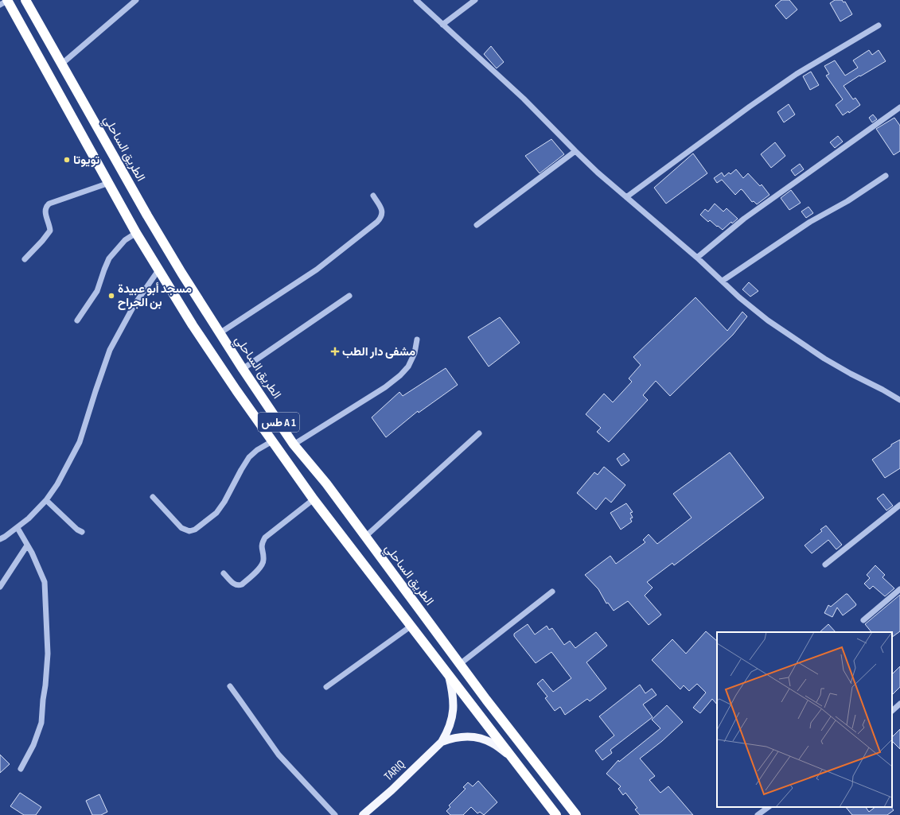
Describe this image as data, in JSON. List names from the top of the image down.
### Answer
{
  "streets": {
    "highway": ["الطريق الساحلي", "طس A 1"],
    "main road": ["TARIQ"]
  },
  "places": {
    "other": ["تويوتا", "مسجد أبو عبيدة بن الجراح"],
    "health": ["مشفى دار الطب"]
  }
}
